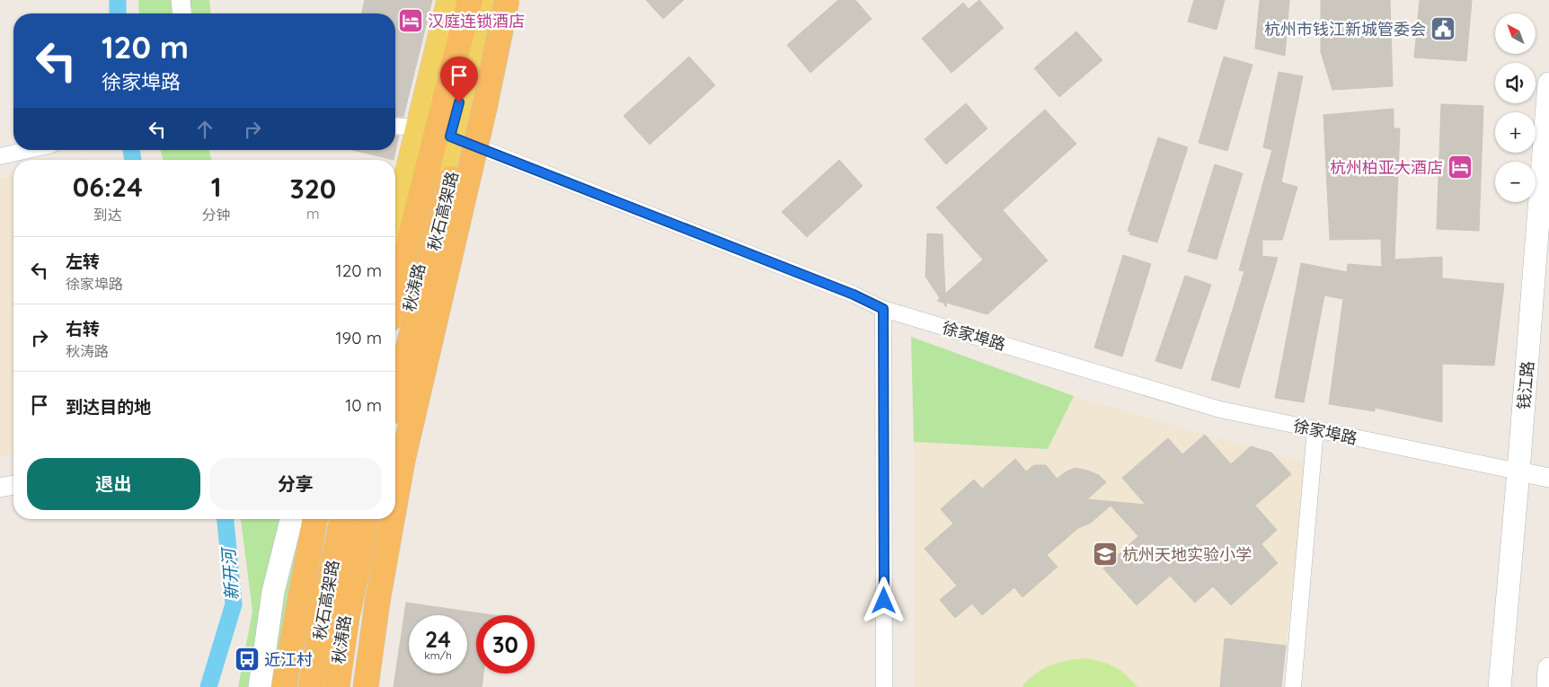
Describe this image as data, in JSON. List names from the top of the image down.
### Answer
{
  "streets": {
    "highway": ["秋石高架路"],
    "main road": ["秋涛路", "钱江路"],
    "street": ["徐家埠路"]
  },
  "crossings": [
    ["秋石高架路", "秋涛路"],
    ["秋涛路", "徐家埠路"],
    ["徐家埠路", "钱江路"]
  ],
  "water": ["新开河"],
  "places": {
    "hotel": ["汉庭连锁酒店", "杭州柏亚大酒店"],
    "public building": ["杭州市钱江新城管委会"],
    "school or university": ["杭州天地实验小学"],
    "bus stop": ["近江村"]
  },
  "north": "top left",
  "page": {
    "map_buttons": ["+", "−"],
    "turn": ["120 m", "徐家埠路"],
    "eta": [
      "06:24",
      "到达",
      "1",
      "分钟",
      "320",
      "m"
    ],
    "list": [
      {
        "name": "左转",
        "note": "徐家埠路",
        "value": "120 m"
      },
      {
        "name": "右转",
        "note": "秋涛路",
        "value": "190 m"
      },
      {
        "name": "到达目的地",
        "value": "10 m"
      }
    ],
    "buttons": ["退出", "分享"],
    "speed": "24 km/h",
    "limit": "30"
  }
}
